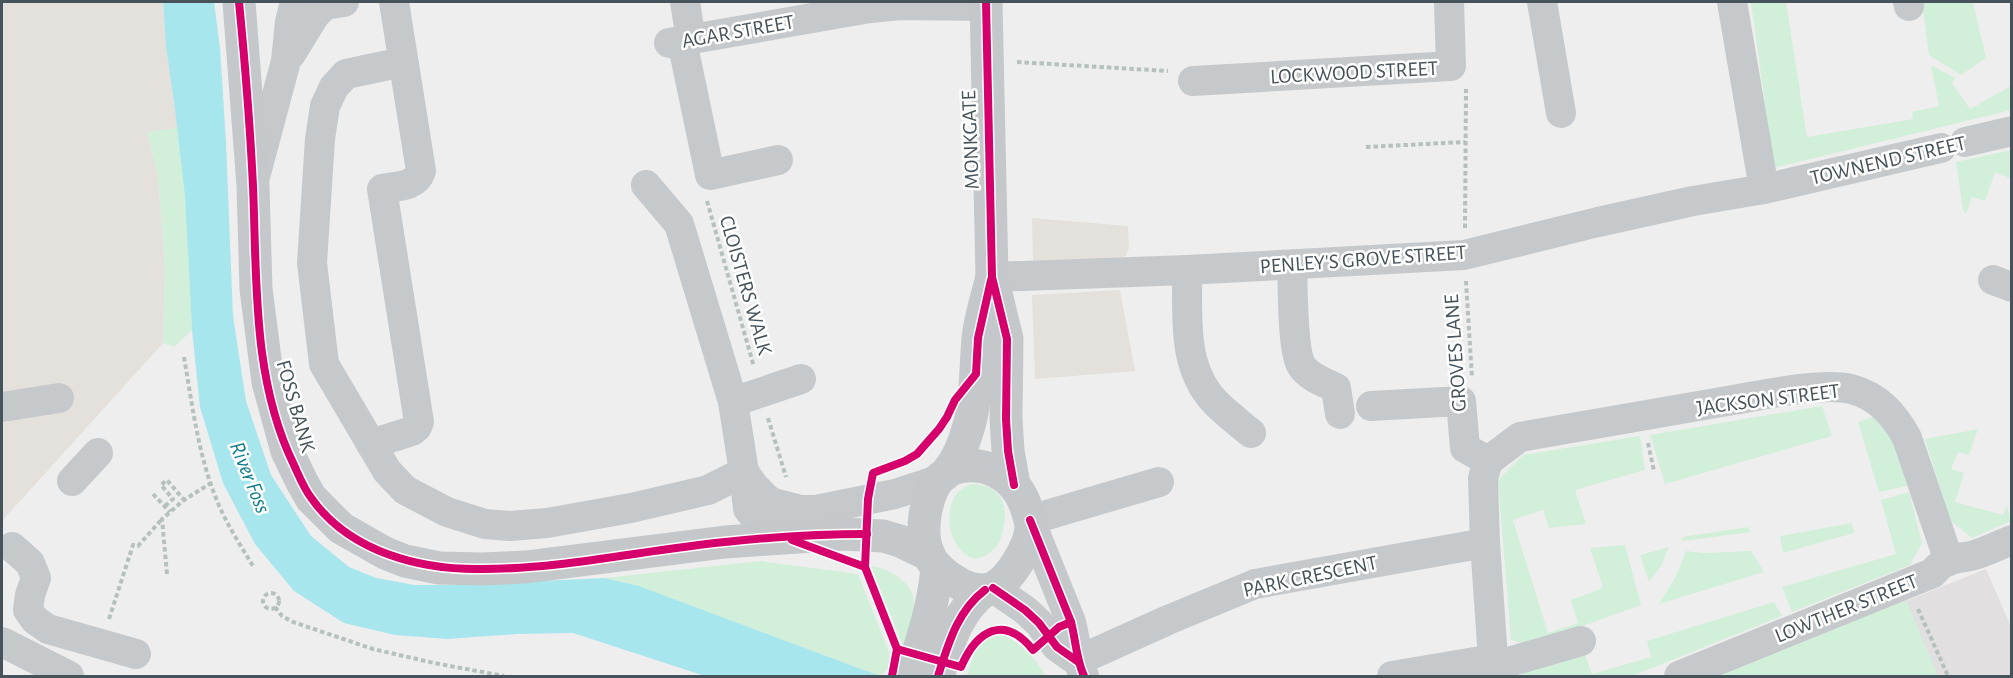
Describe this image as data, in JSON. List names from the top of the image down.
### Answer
{
  "streets": {
    "main road": ["MONKGATE", "FOSS BANK"],
    "street": [
      "AGAR STREET",
      "LOCKWOOD STREET",
      "TOWNEND STREET",
      "PENLEY'S GROVE STREET",
      "JACKSON STREET",
      "PARK CRESCENT",
      "LOWTHER STREET"
    ],
    "path": ["CLOISTERS WALK", "GROVES LANE"]
  },
  "crossings": [
    ["AGAR STREET", "MONKGATE"],
    ["LOCKWOOD STREET", "GROVES LANE"],
    ["MONKGATE", "PENLEY'S GROVE STREET"],
    ["TOWNEND STREET", "PENLEY'S GROVE STREET"],
    ["PENLEY'S GROVE STREET", "GROVES LANE"],
    ["JACKSON STREET", "LOWTHER STREET"]
  ],
  "water": ["River Foss"]
}
